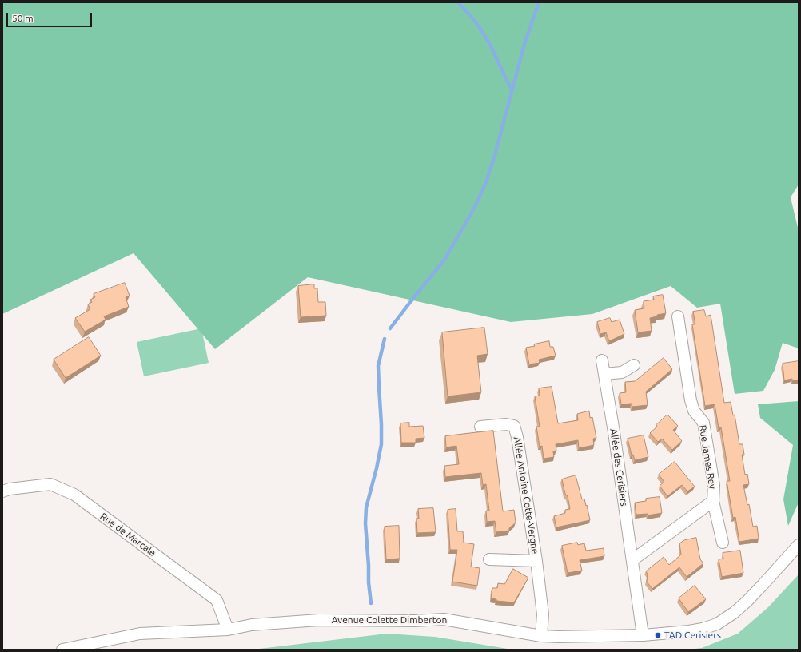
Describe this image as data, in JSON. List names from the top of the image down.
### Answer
{
  "streets": {
    "street": [
      "Rue James Rey",
      "Allée des Cerisiers",
      "Allée Antoine Cotte-Vergne",
      "Rue de Marcale",
      "Avenue Colette Dimberton"
    ]
  },
  "crossings": [
    ["Allée des Cerisiers", "Avenue Colette Dimberton"],
    ["Allée Antoine Cotte-Vergne", "Avenue Colette Dimberton"],
    ["Rue de Marcale", "Avenue Colette Dimberton"]
  ],
  "places": ["TAD Cerisiers"],
  "scale_bar": "50 m"
}
